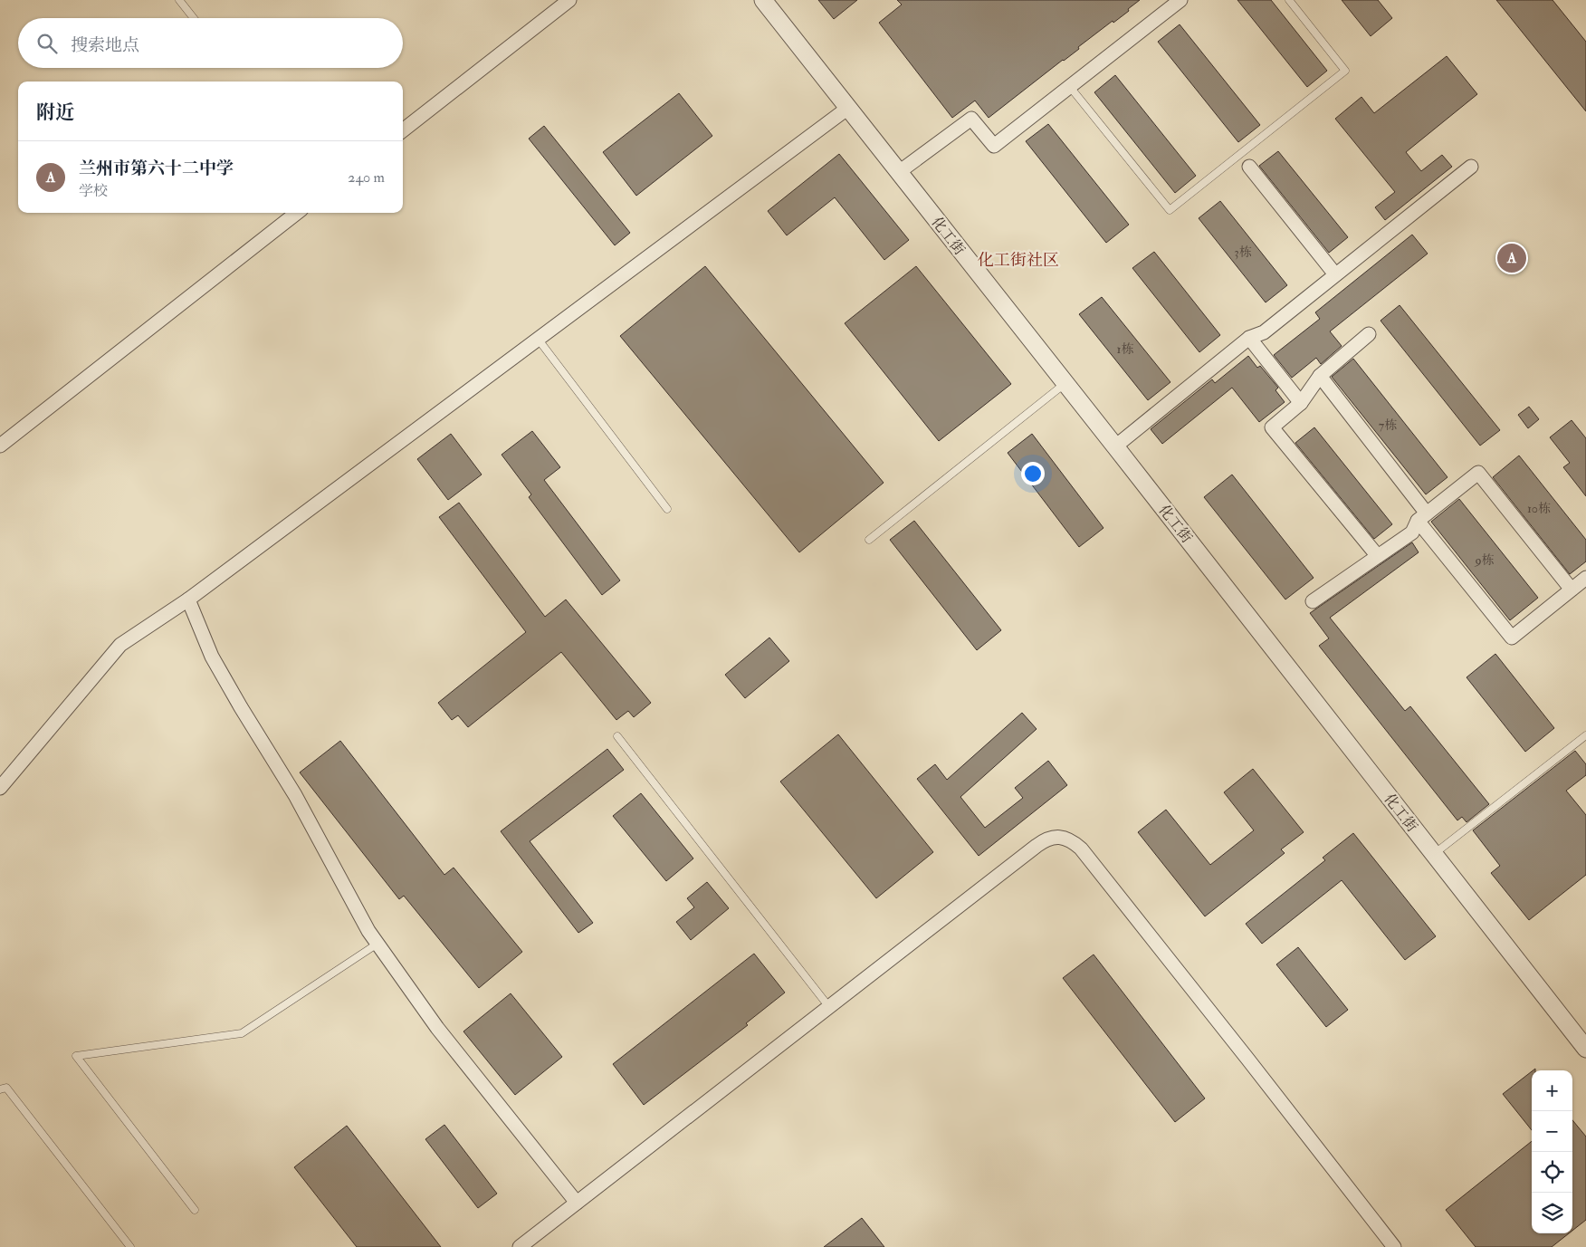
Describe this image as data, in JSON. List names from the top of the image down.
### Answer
{
  "streets": {
    "street": ["化工街"]
  },
  "districts": ["化工街社区"],
  "house_numbers": [
    "3栋",
    "1栋",
    "7栋",
    "10栋",
    "9栋"
  ],
  "page": {
    "search": "搜索地点",
    "heading": "附近",
    "list": [
      {
        "mark": "A",
        "name": "兰州市第六十二中学",
        "note": "学校",
        "value": "240 m"
      }
    ],
    "pins": "A",
    "map_buttons": ["+", "−"]
  }
}
